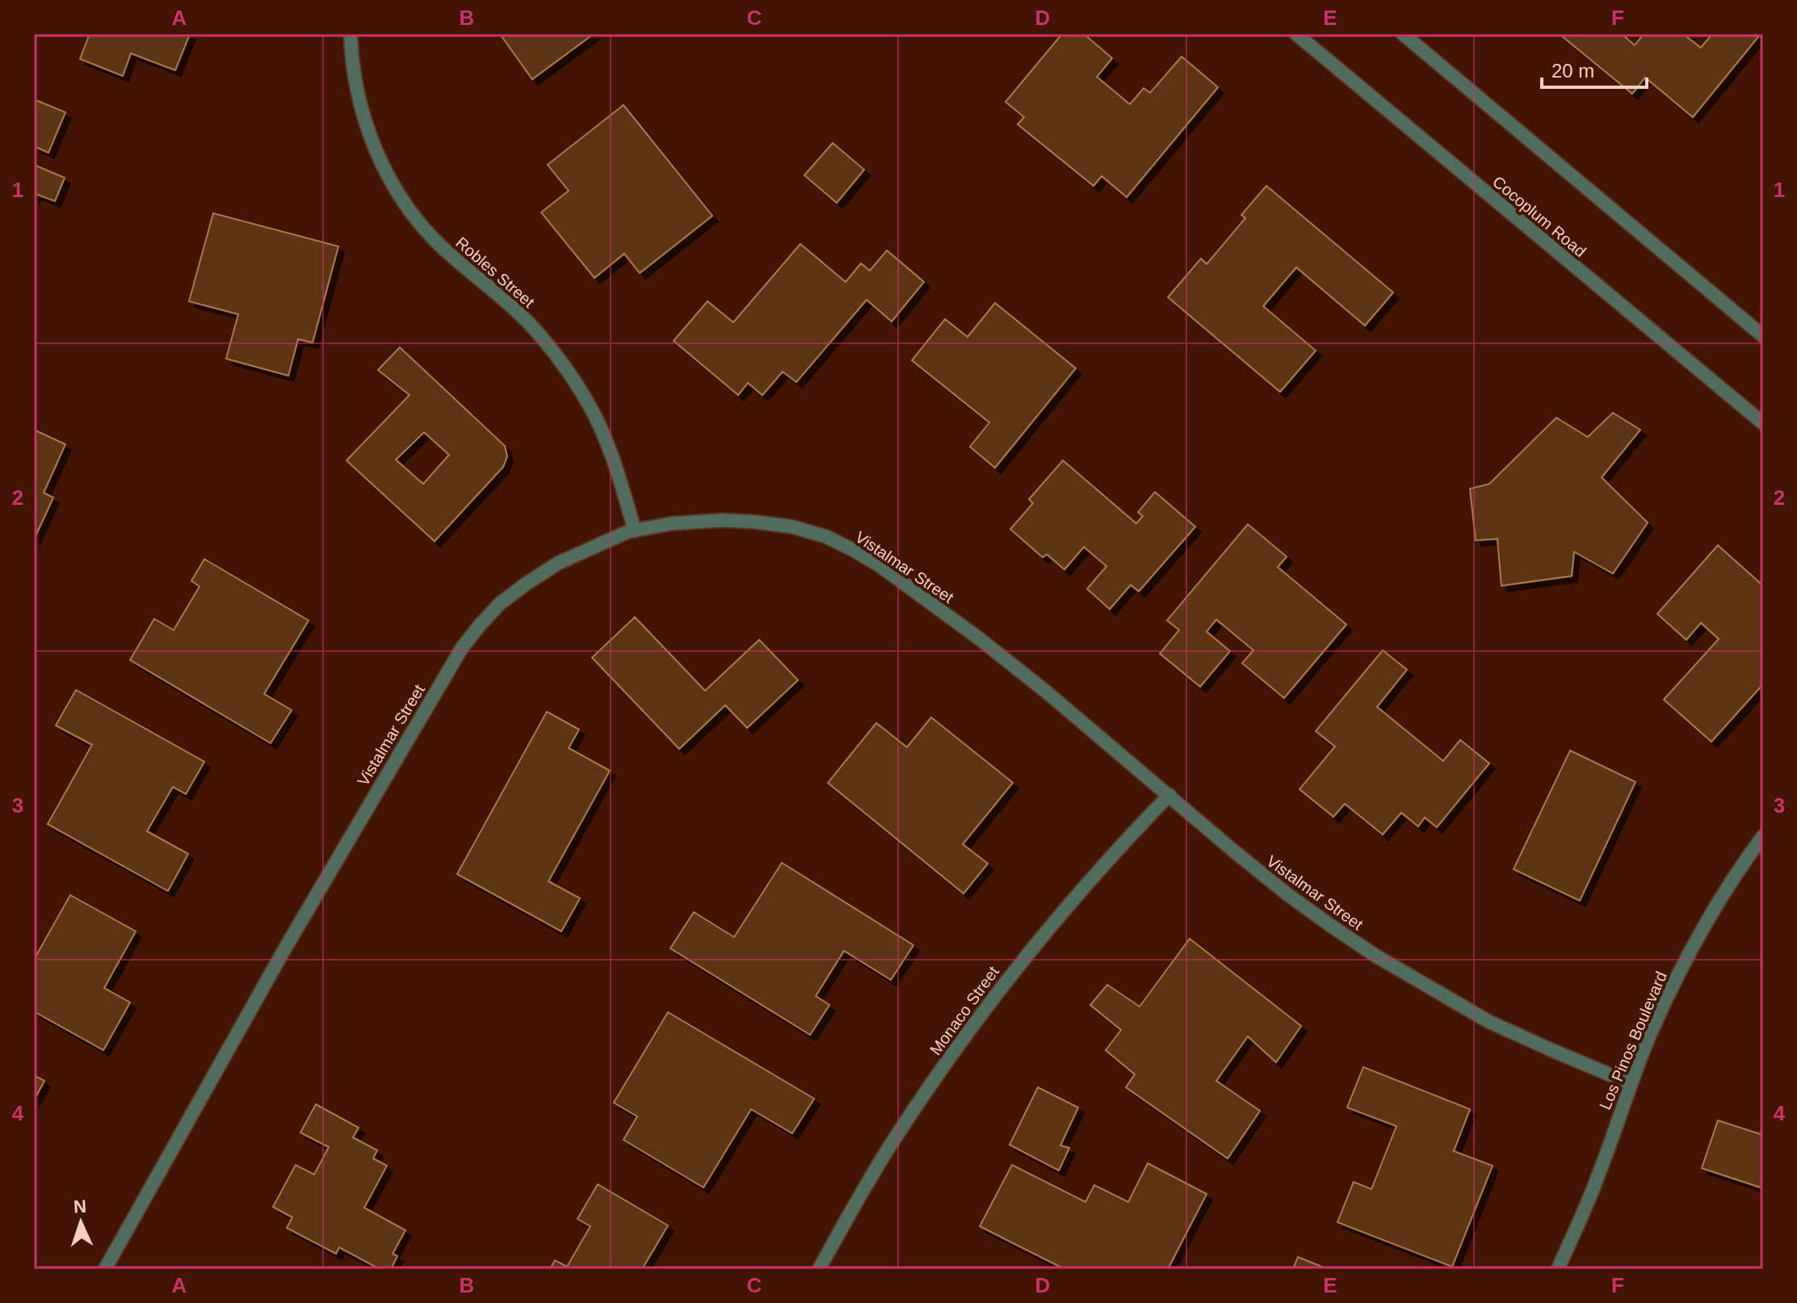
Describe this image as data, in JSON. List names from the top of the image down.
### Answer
{
  "streets": {
    "street": [
      "Cocoplum Road",
      "Robles Street",
      "Vistalmar Street",
      "Monaco Street",
      "Los Pinos Boulevard"
    ]
  },
  "crossings": [
    ["Robles Street", "Vistalmar Street"],
    ["Vistalmar Street", "Monaco Street"],
    ["Vistalmar Street", "Los Pinos Boulevard"]
  ],
  "scale_bar": "20 m",
  "north": "top",
  "grid": {
    "columns": [
      "A",
      "B",
      "C",
      "D",
      "E",
      "F"
    ],
    "rows": [
      "1",
      "2",
      "3",
      "4"
    ]
  }
}
